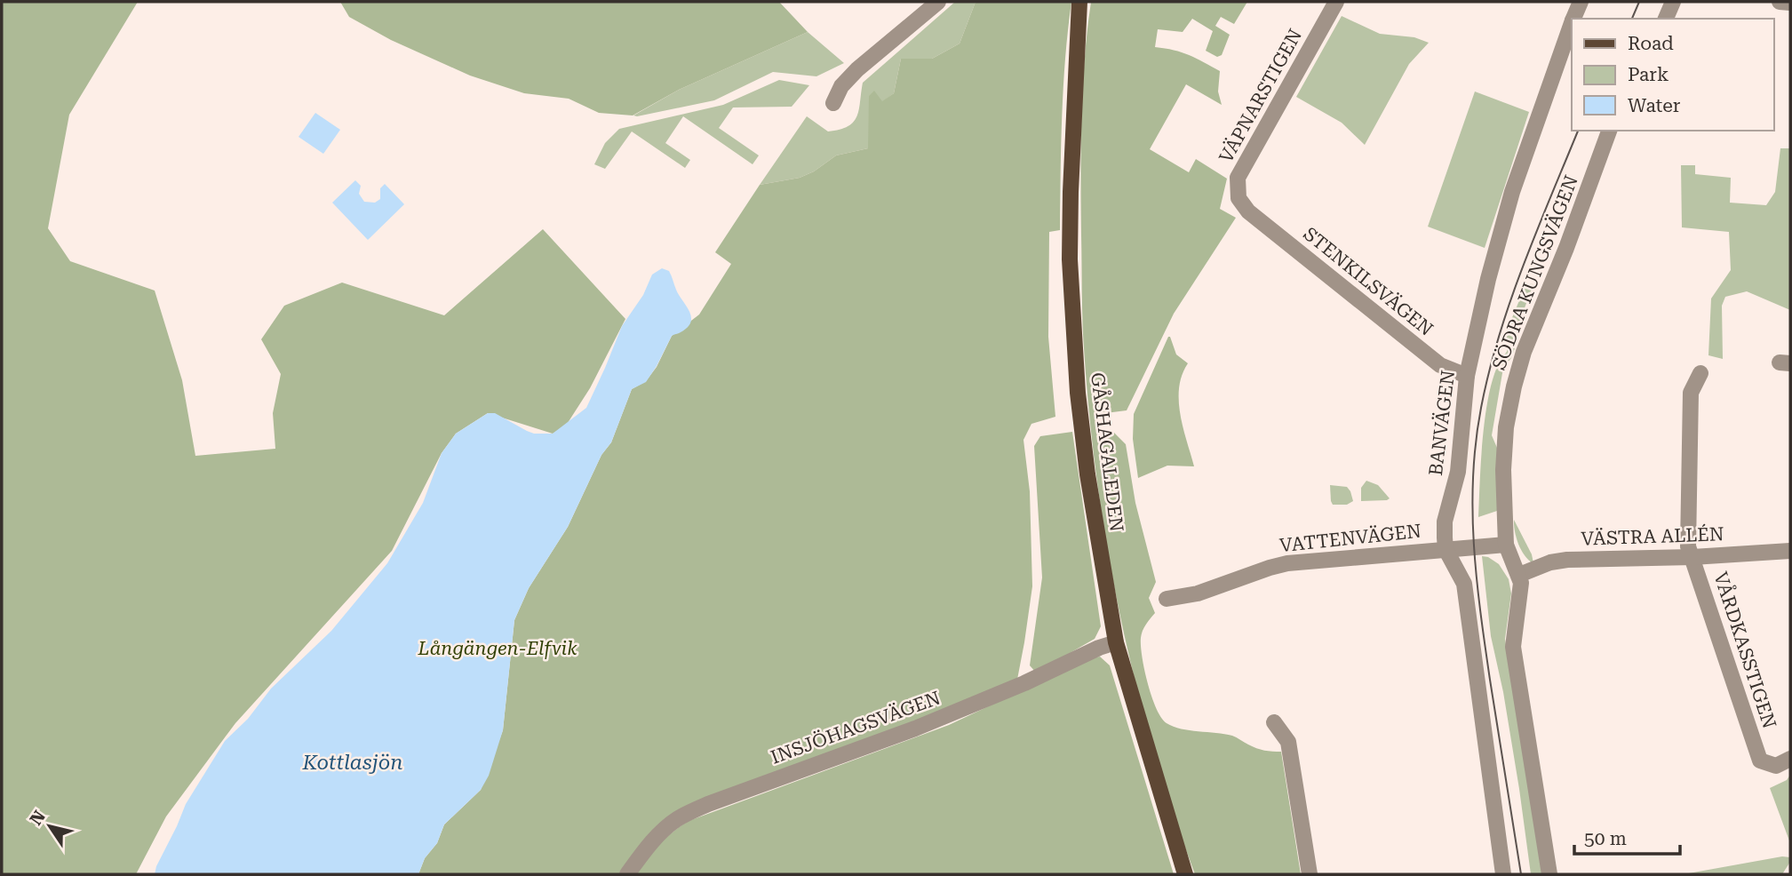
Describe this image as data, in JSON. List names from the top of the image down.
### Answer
{
  "streets": {
    "main road": ["GÅSHAGALEDEN"],
    "street": [
      "VÄPNARSTIGEN",
      "SÖDRA KUNGSVÄGEN",
      "STENKILSVÄGEN",
      "BANVÄGEN",
      "VÄSTRA ALLÉN",
      "VATTENVÄGEN",
      "VÅRDKASSTIGEN",
      "INSJÖHAGSVÄGEN"
    ]
  },
  "crossings": [
    ["VÄPNARSTIGEN", "STENKILSVÄGEN"],
    ["SÖDRA KUNGSVÄGEN", "VÄSTRA ALLÉN"],
    ["SÖDRA KUNGSVÄGEN", "VATTENVÄGEN"],
    ["STENKILSVÄGEN", "BANVÄGEN"],
    ["BANVÄGEN", "VATTENVÄGEN"],
    ["GÅSHAGALEDEN", "INSJÖHAGSVÄGEN"],
    ["VÄSTRA ALLÉN", "VÅRDKASSTIGEN"]
  ],
  "water": ["Kottlasjön"],
  "parks": ["Långängen-Elfvik"],
  "legend": ["Road", "Park", "Water"],
  "scale_bar": "50 m",
  "north": "top left"
}
